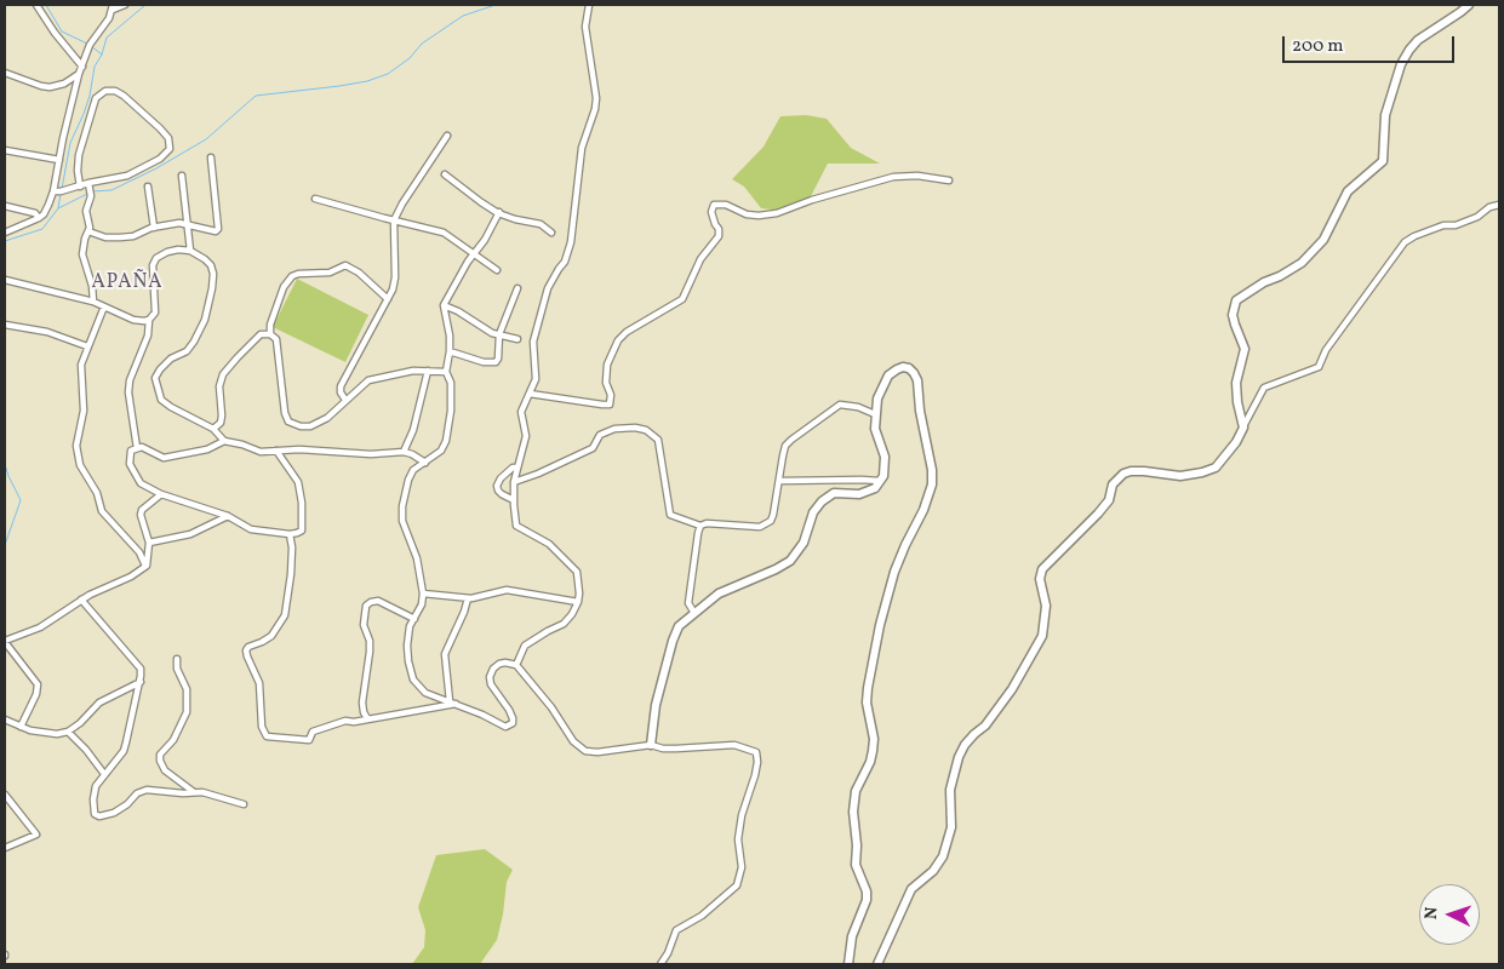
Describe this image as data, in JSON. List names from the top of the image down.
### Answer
{
  "districts": ["APAÑA"],
  "scale_bar": "200 m",
  "north": "left"
}
